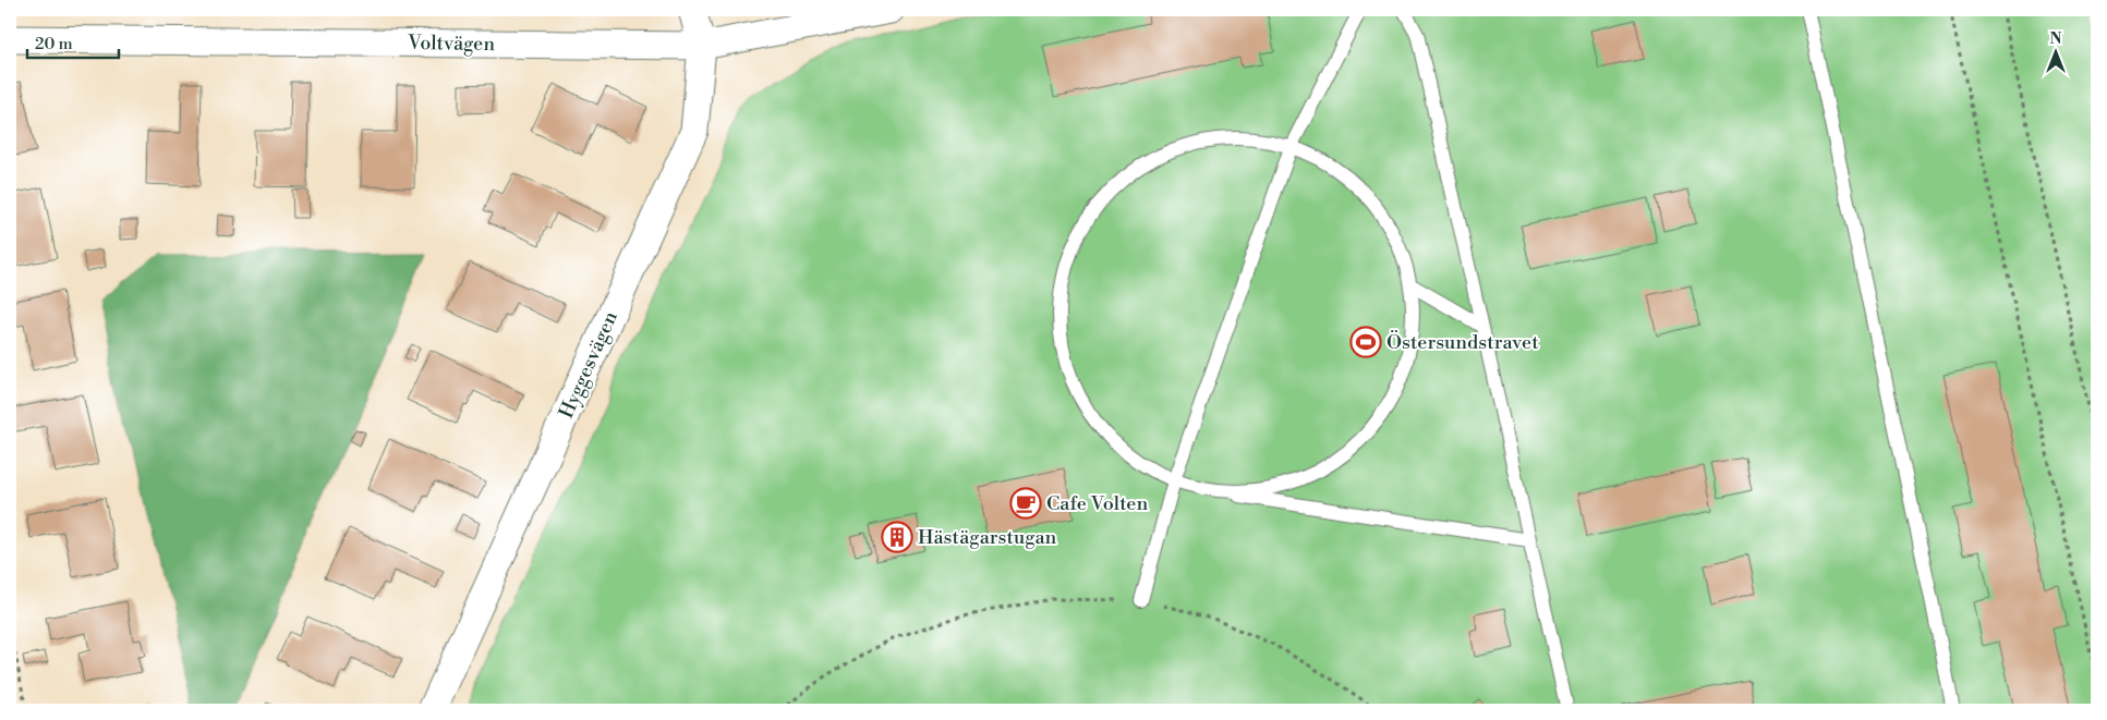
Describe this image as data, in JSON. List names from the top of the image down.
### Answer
{
  "streets": {
    "street": ["Voltvägen", "Hyggesvägen"]
  },
  "crossings": [
    ["Voltvägen", "Hyggesvägen"]
  ],
  "places": {
    "sports": ["Östersundstravet"],
    "cafe": ["Cafe Volten"],
    "building": ["Hästägarstugan"]
  },
  "scale_bar": "20 m",
  "north": "top"
}
